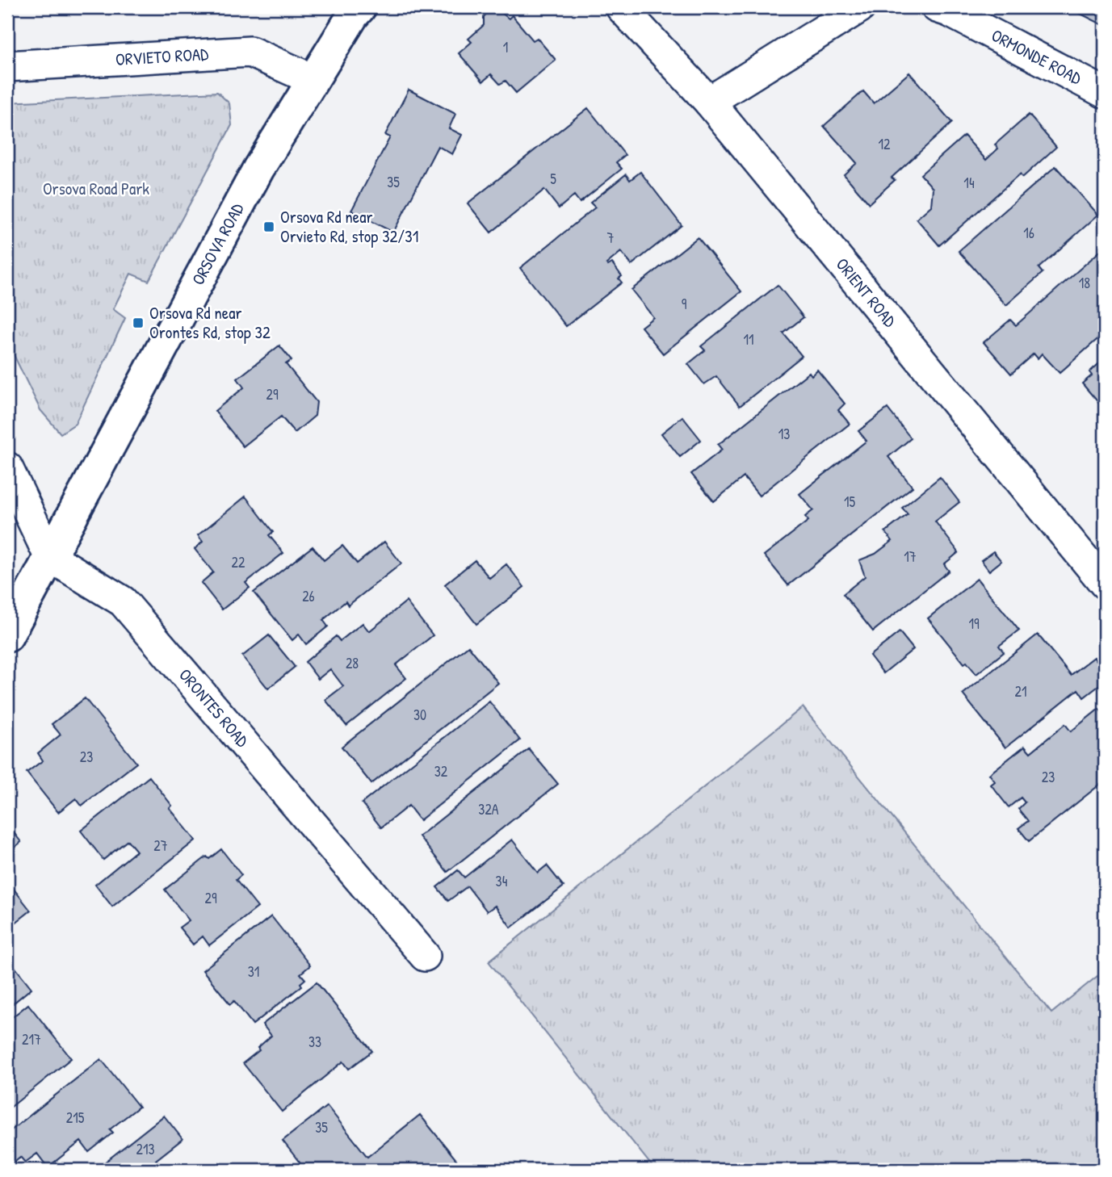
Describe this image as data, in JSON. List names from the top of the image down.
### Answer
{
  "streets": {
    "street": [
      "ORVIETO ROAD",
      "ORMONDE ROAD",
      "ORSOVA ROAD",
      "ORIENT ROAD",
      "ORONTES ROAD"
    ]
  },
  "crossings": [
    ["ORVIETO ROAD", "ORSOVA ROAD"],
    ["ORSOVA ROAD", "ORONTES ROAD"]
  ],
  "parks": ["Orsova Road Park"],
  "places": {
    "transit": ["Orsova Rd near Orvieto Rd, stop 32/31", "Orsova Rd near Orontes Rd, stop 32"]
  },
  "house_numbers": [
    "1",
    "12",
    "5",
    "35",
    "14",
    "16",
    "7",
    "18",
    "9",
    "11",
    "29",
    "13",
    "15",
    "17",
    "22",
    "26",
    "19",
    "28",
    "21",
    "30",
    "23",
    "32",
    "23",
    "32A",
    "27",
    "34",
    "29",
    "31",
    "217",
    "33",
    "215",
    "35",
    "213"
  ]
}
